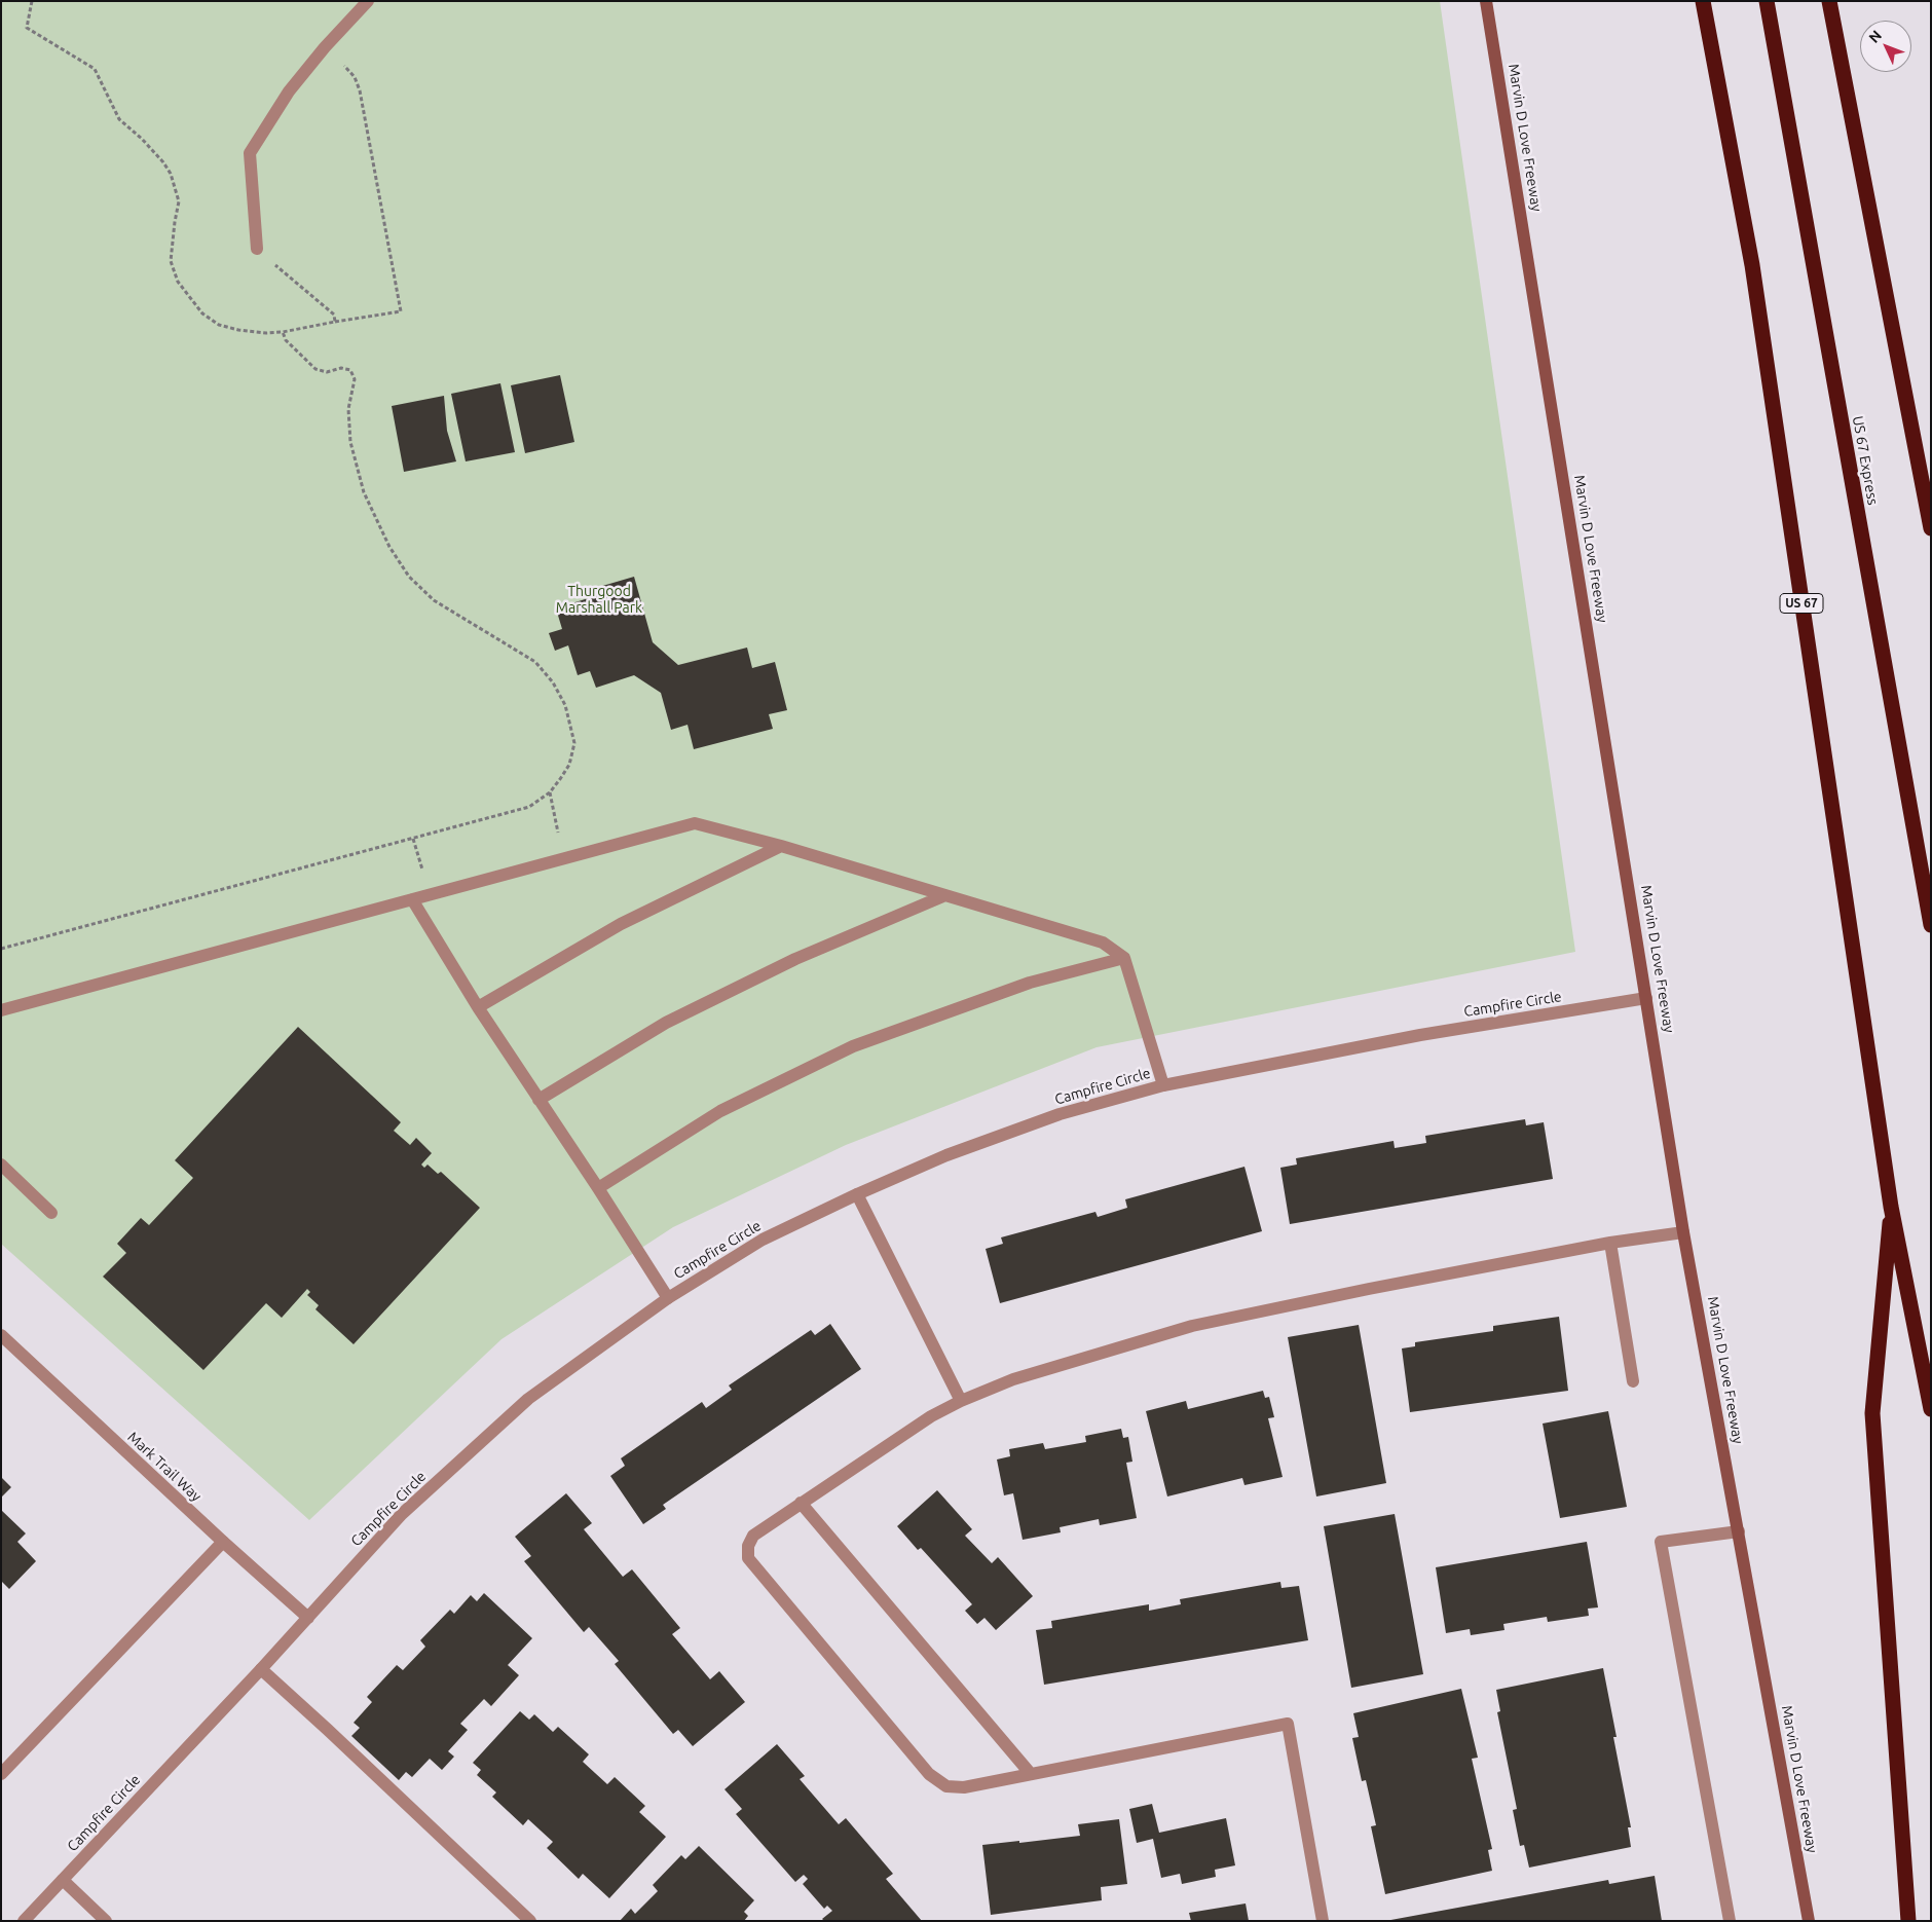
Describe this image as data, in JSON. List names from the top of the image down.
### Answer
{
  "streets": {
    "highway": ["US 67 Express", "US 67"],
    "main road": ["Marvin D Love Freeway"],
    "street": ["Campfire Circle", "Mark Trail Way"]
  },
  "crossings": [
    ["Marvin D Love Freeway", "Campfire Circle"],
    ["Campfire Circle", "Mark Trail Way"]
  ],
  "parks": ["Thurgood Marshall Park"],
  "north": "top left"
}
